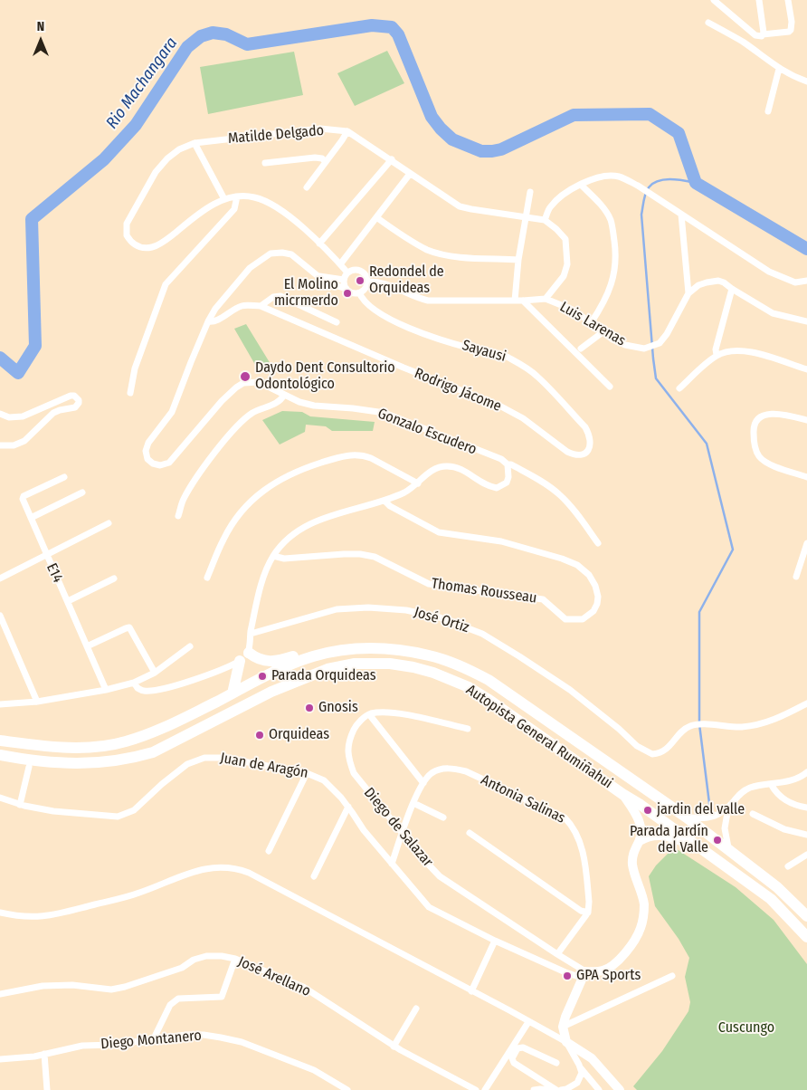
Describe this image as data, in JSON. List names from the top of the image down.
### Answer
{
  "streets": {
    "highway": ["Autopista General Rumiñahui"],
    "street": [
      "Matilde Delgado",
      "Luis Larenas",
      "Sayausi",
      "Rodrigo Jácome",
      "Gonzalo Escudero",
      "E14",
      "Thomas Rousseau",
      "José Ortiz",
      "Juan de Aragón",
      "Antonia Salinas",
      "Diego de Salazar",
      "José Arellano",
      "Diego Montanero"
    ]
  },
  "crossings": [
    ["Luis Larenas", "Sayausi"],
    ["Luis Larenas", "Gonzalo Escudero"],
    ["Sayausi", "Rodrigo Jácome"],
    ["Sayausi", "Gonzalo Escudero"],
    ["Rodrigo Jácome", "Gonzalo Escudero"],
    ["Gonzalo Escudero", "Thomas Rousseau"],
    ["Gonzalo Escudero", "José Ortiz"],
    ["Juan de Aragón", "Antonia Salinas"],
    ["Juan de Aragón", "Diego de Salazar"],
    ["Antonia Salinas", "Diego de Salazar"]
  ],
  "water": ["Rio Machangara"],
  "parks": ["Cuscungo"],
  "places": [
    "Redondel de Orquideas",
    "El Molino micrmerdo",
    "Daydo Dent Consultorio Odontológico",
    "Parada Orquideas",
    "Gnosis",
    "Orquideas",
    "jardin del valle",
    "Parada Jardín del Valle",
    "GPA Sports"
  ],
  "north": "top"
}
